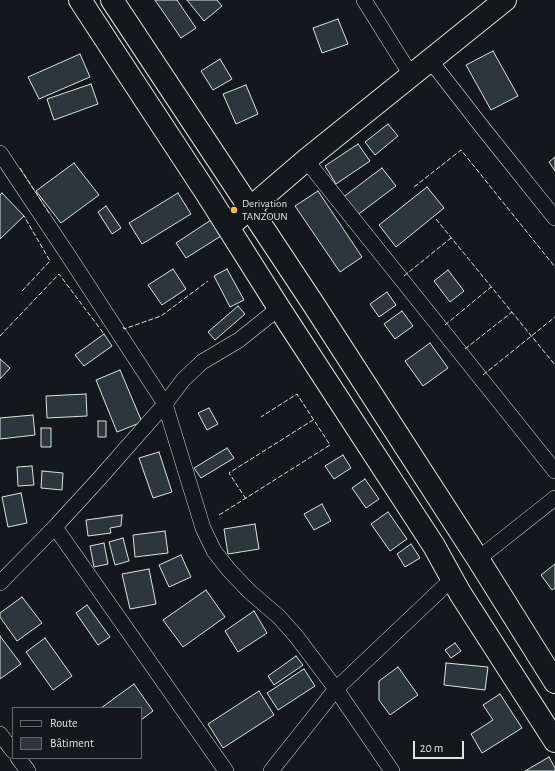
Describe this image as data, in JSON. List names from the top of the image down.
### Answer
{
  "places": ["Derivation TANZOUN"],
  "legend": ["Route", "Bâtiment"],
  "scale_bar": "20 m"
}
